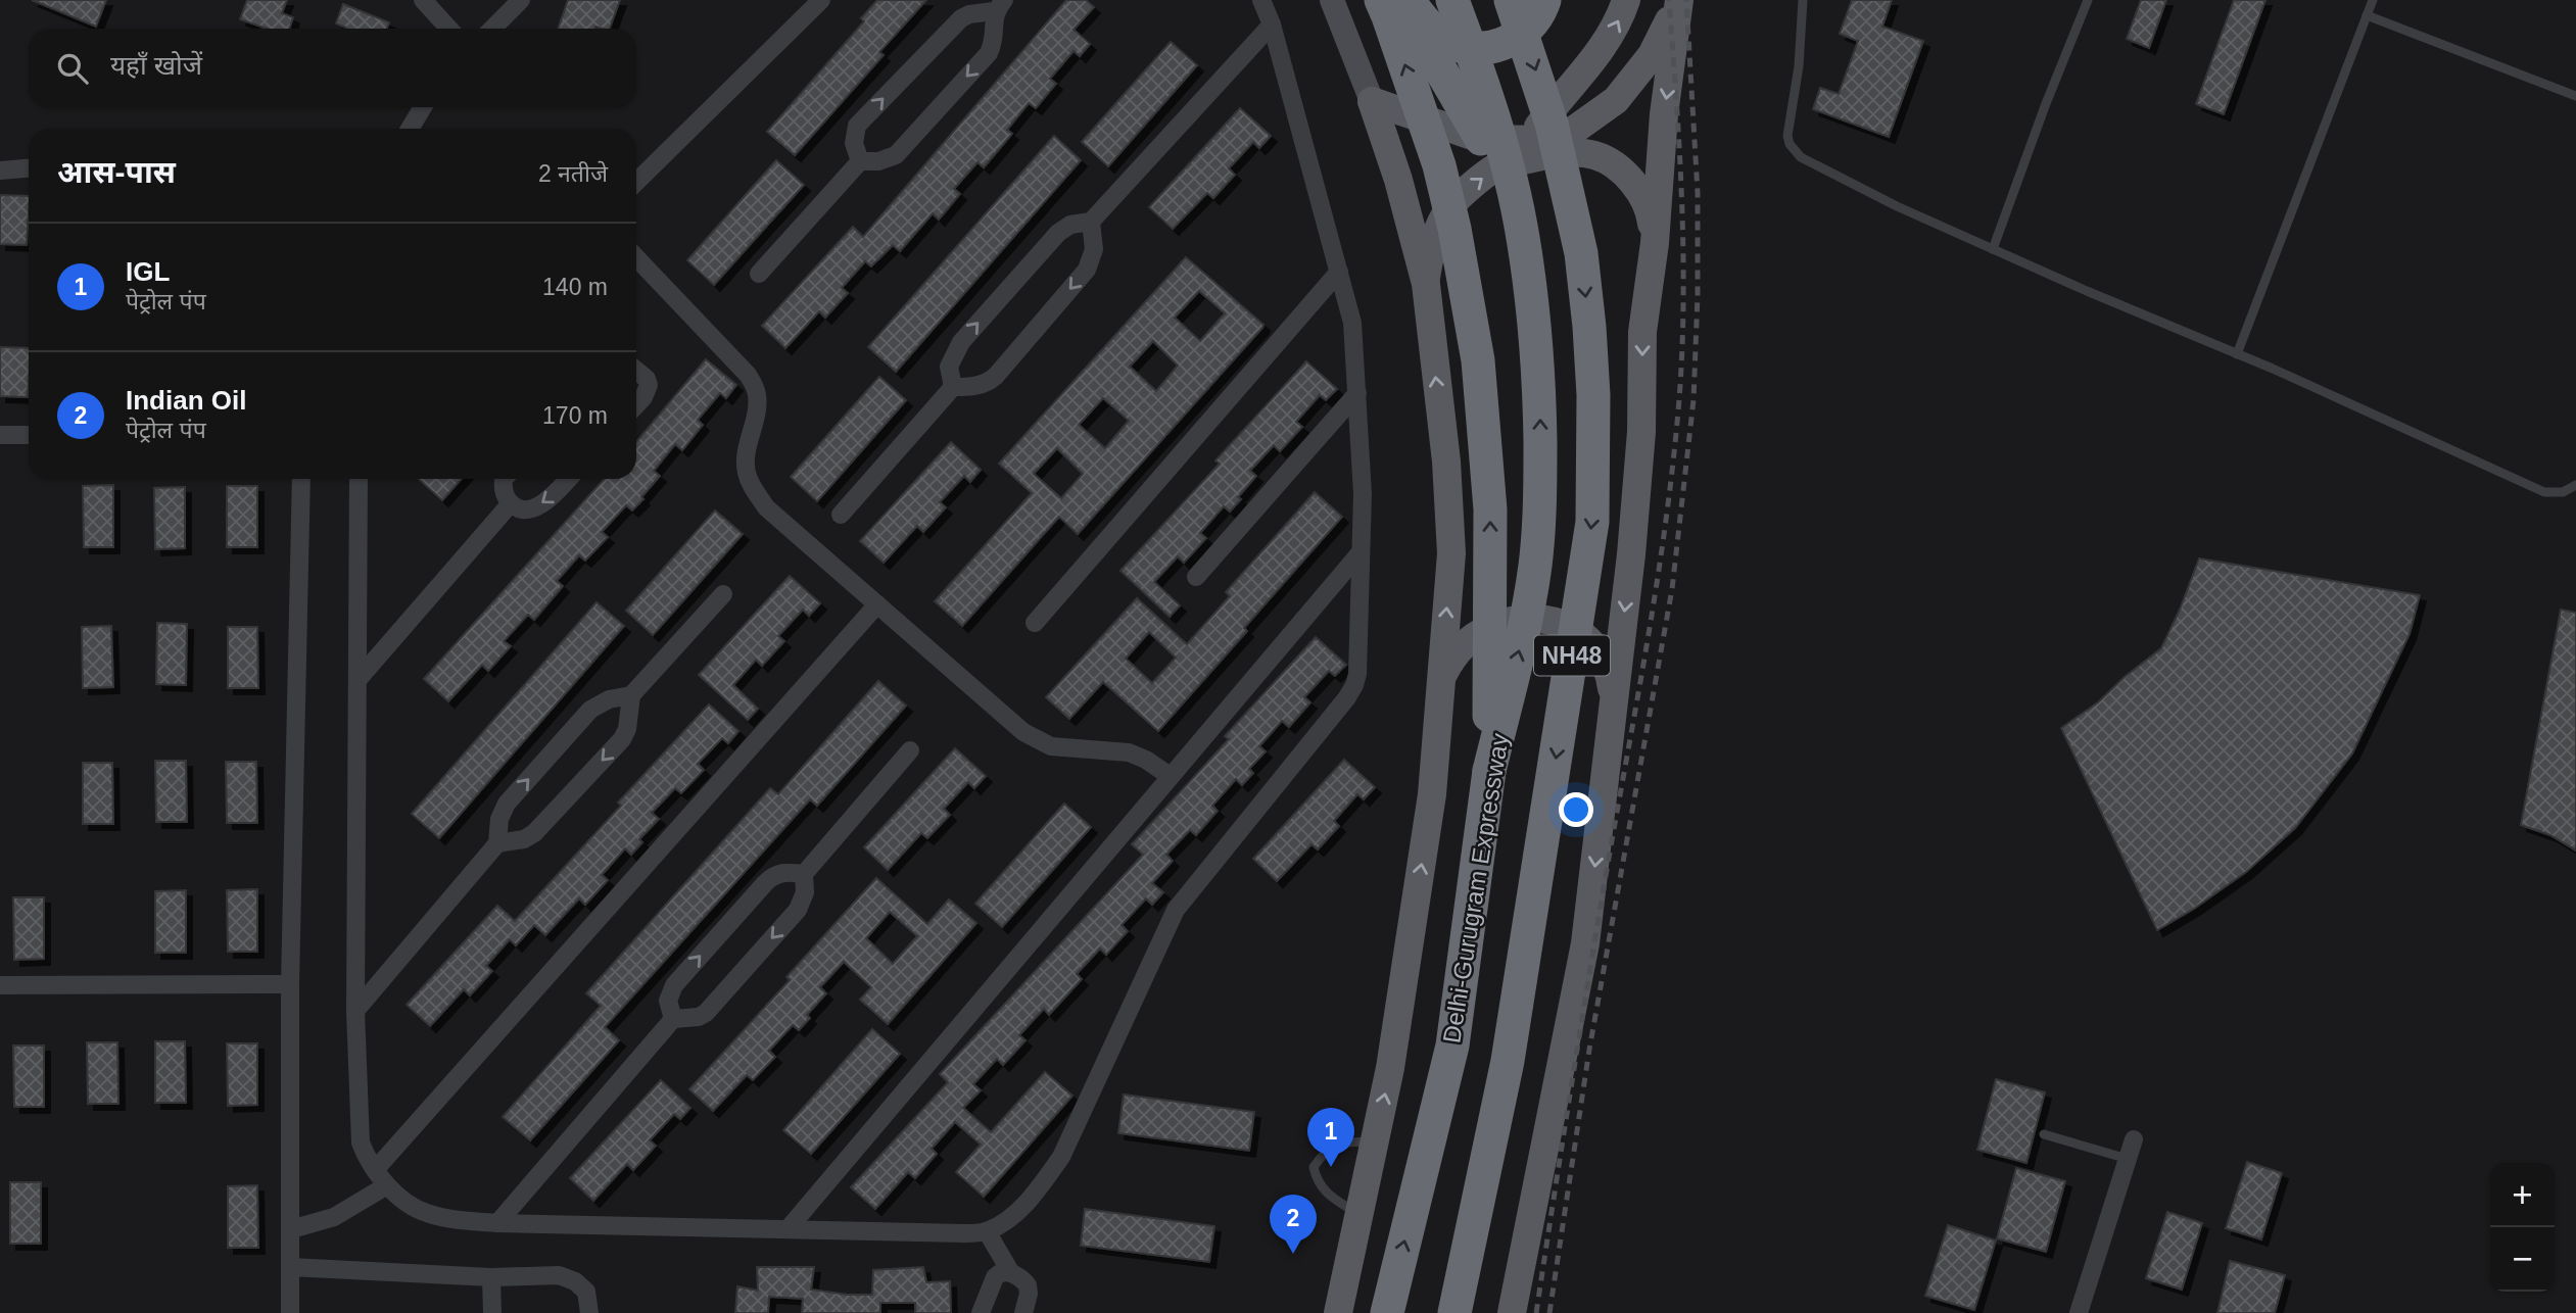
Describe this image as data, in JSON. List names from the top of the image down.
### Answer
{
  "streets": {
    "highway": ["NH48", "Delhi-Gurugram Expressway"]
  },
  "page": {
    "search": "यहाँ खोजें",
    "heading": ["आस-पास", "2 नतीजे"],
    "list": [
      {
        "mark": "1",
        "name": "IGL",
        "note": "पेट्रोल पंप",
        "value": "140 m"
      },
      {
        "mark": "2",
        "name": "Indian Oil",
        "note": "पेट्रोल पंप",
        "value": "170 m"
      }
    ],
    "pins": ["1", "2"],
    "map_buttons": ["+", "−"]
  }
}
